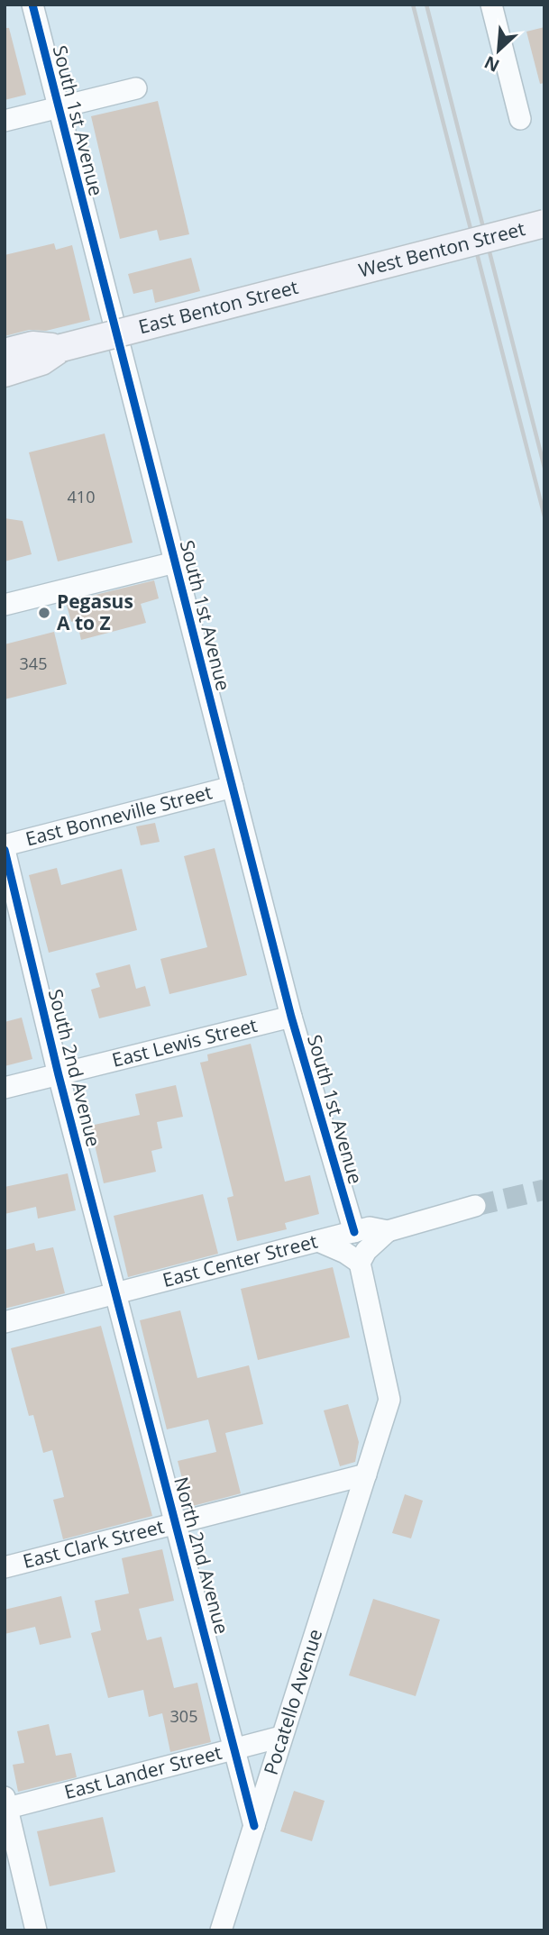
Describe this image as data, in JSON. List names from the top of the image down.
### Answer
{
  "streets": {
    "main road": ["West Benton Street", "East Benton Street"],
    "street": [
      "South 1st Avenue",
      "East Bonneville Street",
      "East Lewis Street",
      "South 2nd Avenue",
      "East Center Street",
      "East Clark Street",
      "North 2nd Avenue",
      "Pocatello Avenue",
      "East Lander Street"
    ]
  },
  "crossings": [
    ["South 1st Avenue", "East Bonneville Street"],
    ["South 1st Avenue", "East Lewis Street"],
    ["South 1st Avenue", "East Center Street"],
    ["West Benton Street", "East Benton Street"],
    ["East Bonneville Street", "South 2nd Avenue"],
    ["East Lewis Street", "South 2nd Avenue"],
    ["South 2nd Avenue", "East Center Street"],
    ["South 2nd Avenue", "North 2nd Avenue"],
    ["East Center Street", "North 2nd Avenue"],
    ["East Clark Street", "North 2nd Avenue"],
    ["East Clark Street", "Pocatello Avenue"],
    ["North 2nd Avenue", "Pocatello Avenue"],
    ["North 2nd Avenue", "East Lander Street"],
    ["Pocatello Avenue", "East Lander Street"]
  ],
  "places": ["Pegasus A to Z"],
  "house_numbers": ["410", "345", "305"],
  "north": "bottom left"
}
